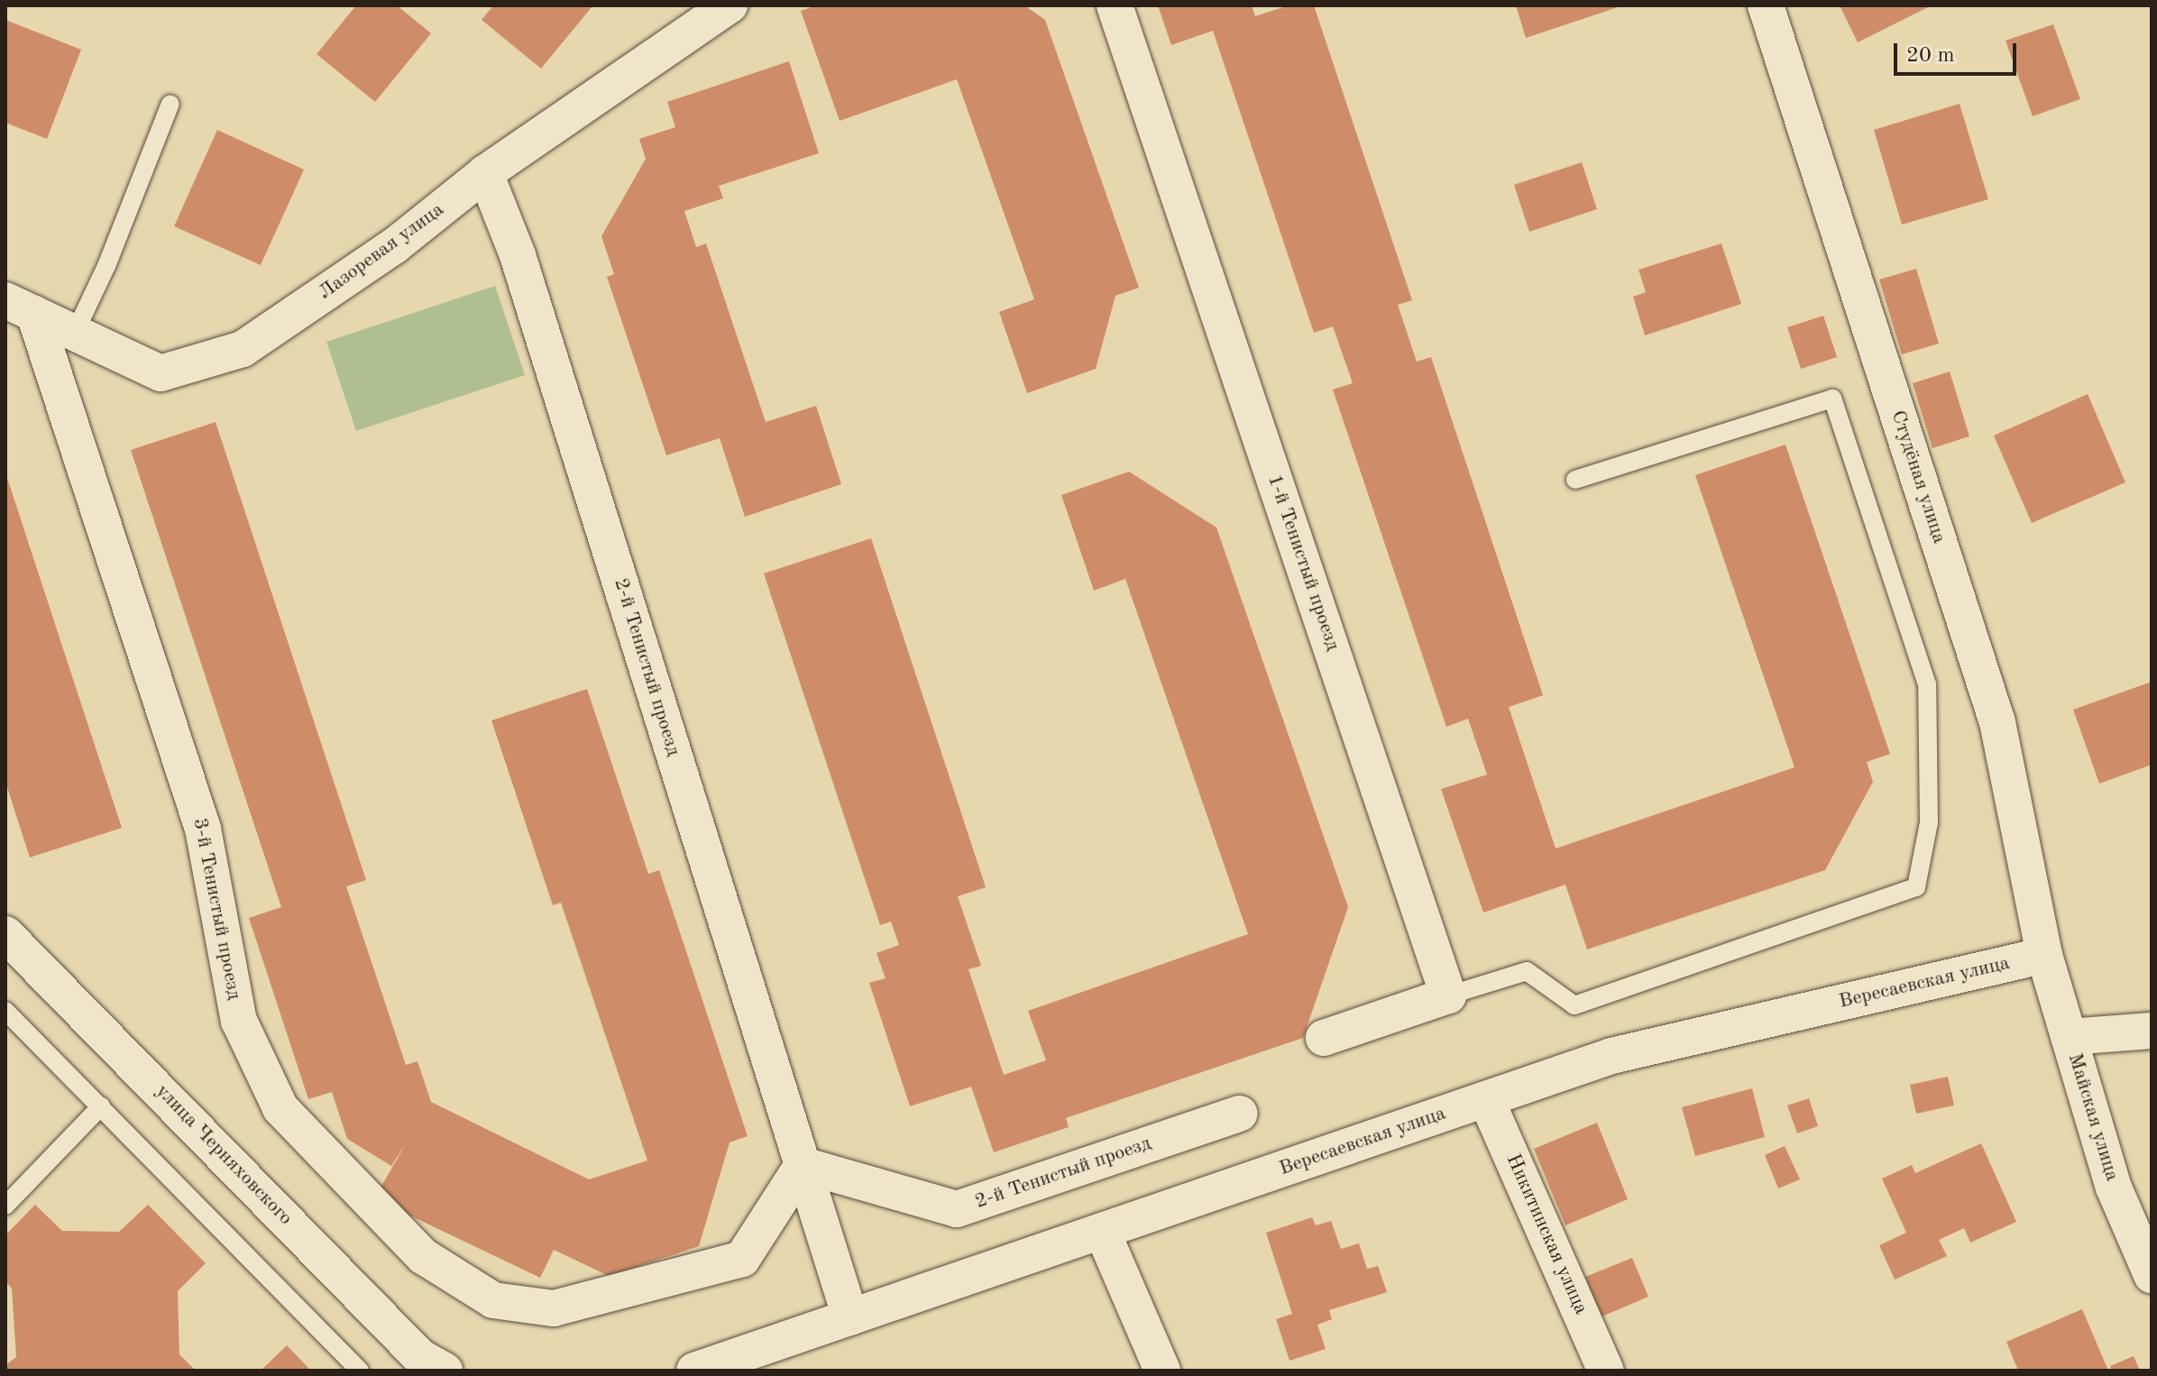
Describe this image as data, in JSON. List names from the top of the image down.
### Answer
{
  "streets": {
    "street": [
      "Лазоревая улица",
      "Студёная улица",
      "1-й Тенистый проезд",
      "2-й Тенистый проезд",
      "3-й Тенистый проезд",
      "Вересаевская улица",
      "Майская улица",
      "улица Черняховского",
      "Никитинская улица"
    ]
  },
  "crossings": [
    ["Лазоревая улица", "2-й Тенистый проезд"],
    ["Лазоревая улица", "3-й Тенистый проезд"],
    ["Студёная улица", "Вересаевская улица"],
    ["Студёная улица", "Майская улица"],
    ["2-й Тенистый проезд", "3-й Тенистый проезд"],
    ["Вересаевская улица", "Майская улица"],
    ["Вересаевская улица", "Никитинская улица"]
  ],
  "scale_bar": "20 m"
}
